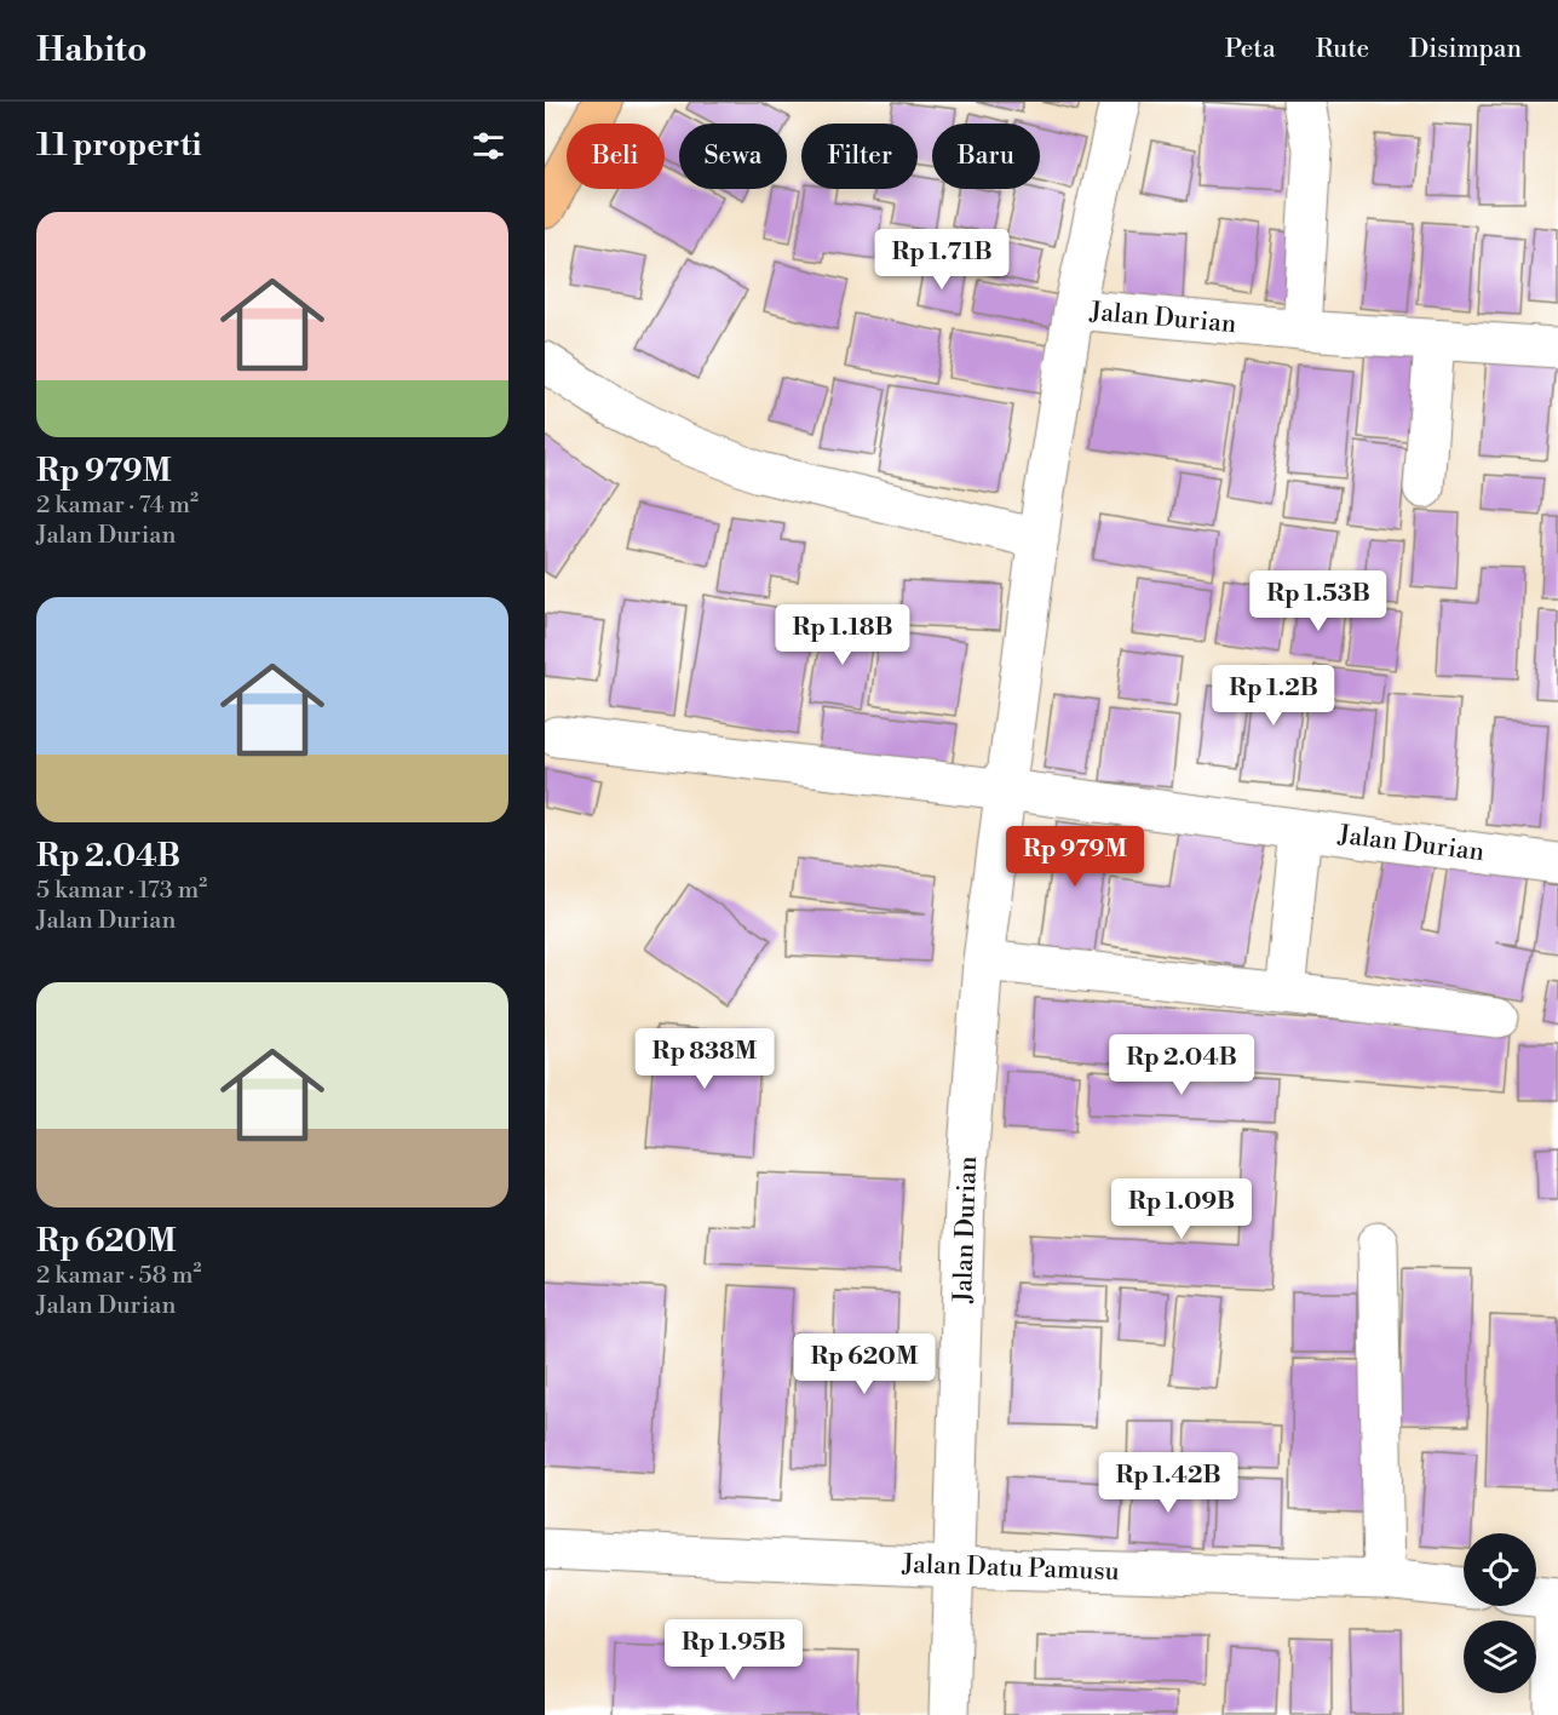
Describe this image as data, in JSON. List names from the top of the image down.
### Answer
{
  "streets": {
    "street": ["Jalan Durian", "Jalan Datu Pamusu"]
  },
  "crossings": [
    ["Jalan Durian", "Jalan Datu Pamusu"]
  ],
  "page": {
    "header": "Habito",
    "nav": ["Peta", "Rute", "Disimpan"],
    "heading": "11 properti",
    "chip": [
      "Beli",
      "Sewa",
      "Filter",
      "Baru"
    ],
    "list": [
      {
        "name": "Rp 979M",
        "note": "2 kamar · 74 m² · Jalan Durian"
      },
      {
        "name": "Rp 2.04B",
        "note": "5 kamar · 173 m² · Jalan Durian"
      },
      {
        "name": "Rp 620M",
        "note": "2 kamar · 58 m² · Jalan Durian"
      }
    ],
    "price": [
      "Rp 1.71B",
      "Rp 1.53B",
      "Rp 1.18B",
      "Rp 1.2B",
      "Rp 979M",
      "Rp 838M",
      "Rp 2.04B",
      "Rp 1.09B",
      "Rp 620M",
      "Rp 1.42B",
      "Rp 1.95B"
    ]
  }
}
